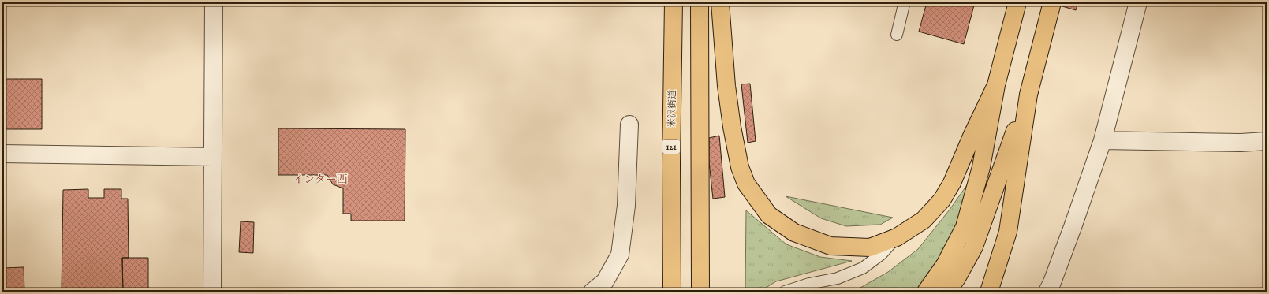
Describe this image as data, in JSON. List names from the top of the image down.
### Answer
{
  "streets": {
    "highway": ["米沢街道", "121"]
  },
  "districts": ["インター西"]
}
